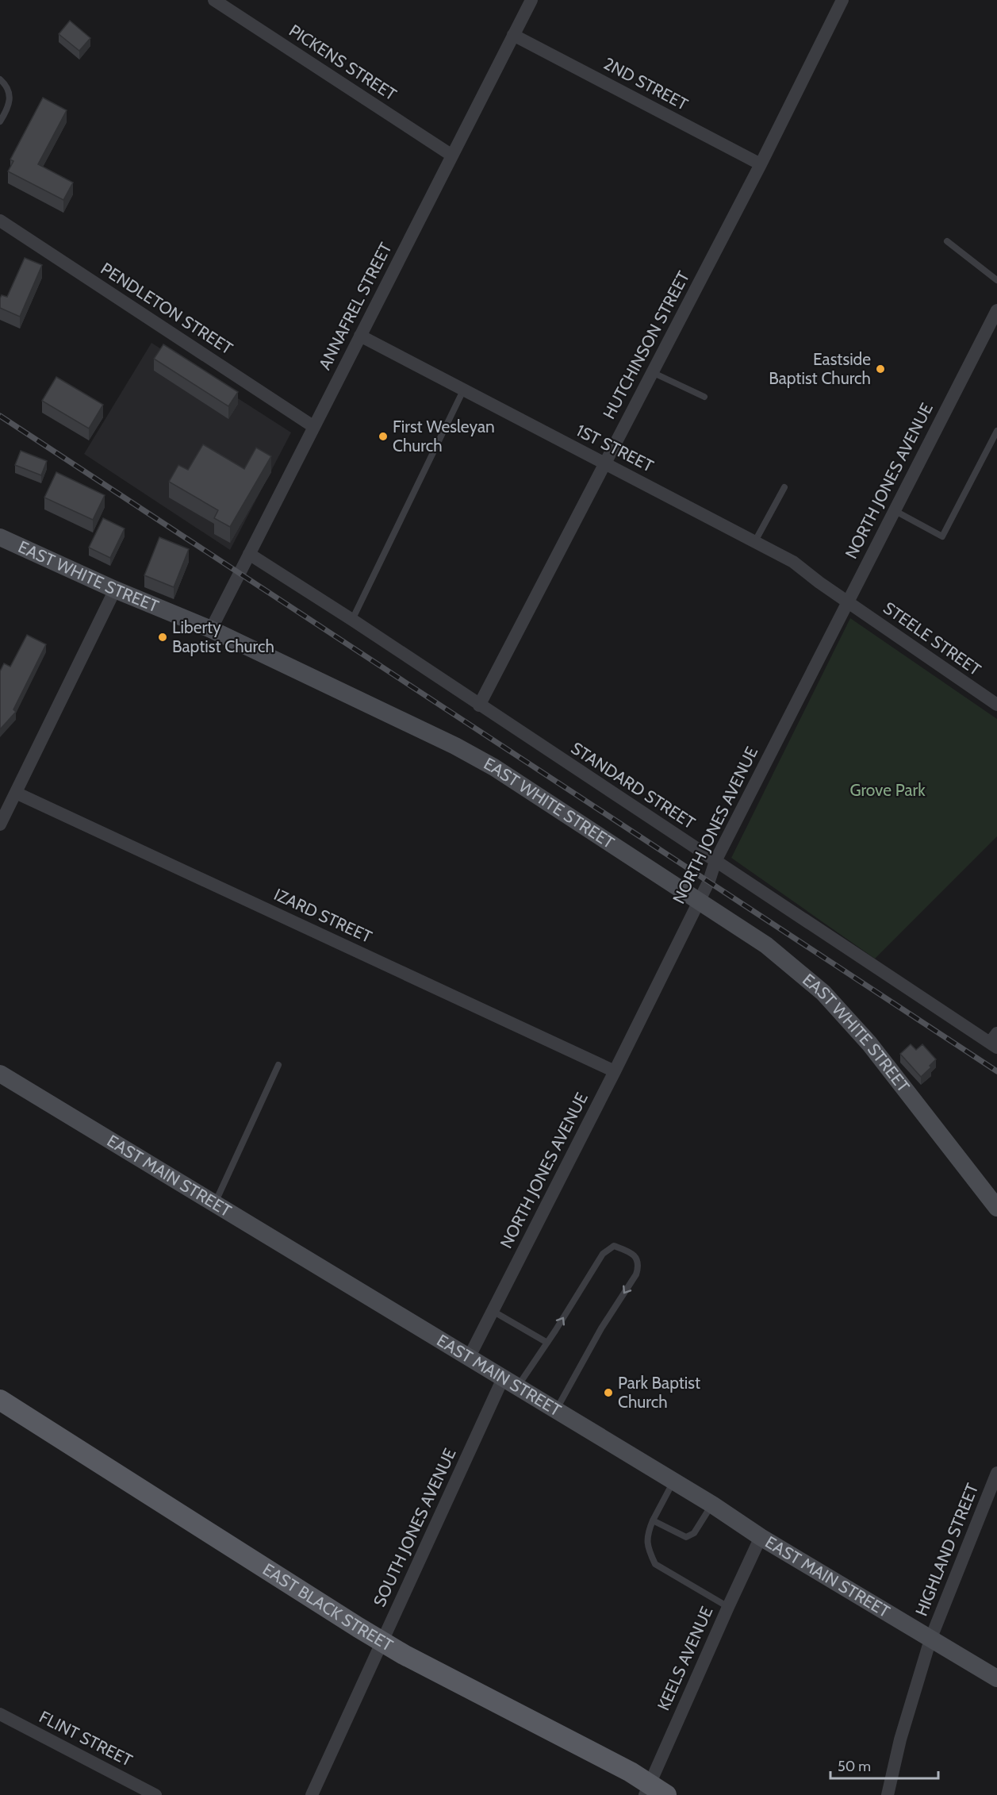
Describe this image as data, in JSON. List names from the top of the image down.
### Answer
{
  "streets": {
    "main road": ["EAST BLACK STREET"],
    "street": [
      "PICKENS STREET",
      "2ND STREET",
      "ANNAFREL STREET",
      "PENDLETON STREET",
      "HUTCHINSON STREET",
      "1ST STREET",
      "NORTH JONES AVENUE",
      "EAST WHITE STREET",
      "STEELE STREET",
      "STANDARD STREET",
      "IZARD STREET",
      "EAST MAIN STREET",
      "SOUTH JONES AVENUE",
      "HIGHLAND STREET",
      "KEELS AVENUE",
      "FLINT STREET"
    ]
  },
  "crossings": [
    ["PICKENS STREET", "ANNAFREL STREET"],
    ["2ND STREET", "ANNAFREL STREET"],
    ["2ND STREET", "HUTCHINSON STREET"],
    ["ANNAFREL STREET", "PENDLETON STREET"],
    ["ANNAFREL STREET", "1ST STREET"],
    ["ANNAFREL STREET", "EAST WHITE STREET"],
    ["ANNAFREL STREET", "STANDARD STREET"],
    ["HUTCHINSON STREET", "1ST STREET"],
    ["HUTCHINSON STREET", "STANDARD STREET"],
    ["1ST STREET", "NORTH JONES AVENUE"],
    ["1ST STREET", "STEELE STREET"],
    ["NORTH JONES AVENUE", "EAST WHITE STREET"],
    ["NORTH JONES AVENUE", "STEELE STREET"],
    ["NORTH JONES AVENUE", "STANDARD STREET"],
    ["NORTH JONES AVENUE", "IZARD STREET"],
    ["NORTH JONES AVENUE", "EAST MAIN STREET"],
    ["EAST MAIN STREET", "SOUTH JONES AVENUE"],
    ["EAST MAIN STREET", "HIGHLAND STREET"],
    ["EAST MAIN STREET", "KEELS AVENUE"],
    ["SOUTH JONES AVENUE", "EAST BLACK STREET"],
    ["EAST BLACK STREET", "KEELS AVENUE"]
  ],
  "parks": ["Grove Park"],
  "places": [
    "Eastside Baptist Church",
    "First Wesleyan Church",
    "Liberty Baptist Church",
    "Park Baptist Church"
  ],
  "scale_bar": "50 m"
}
